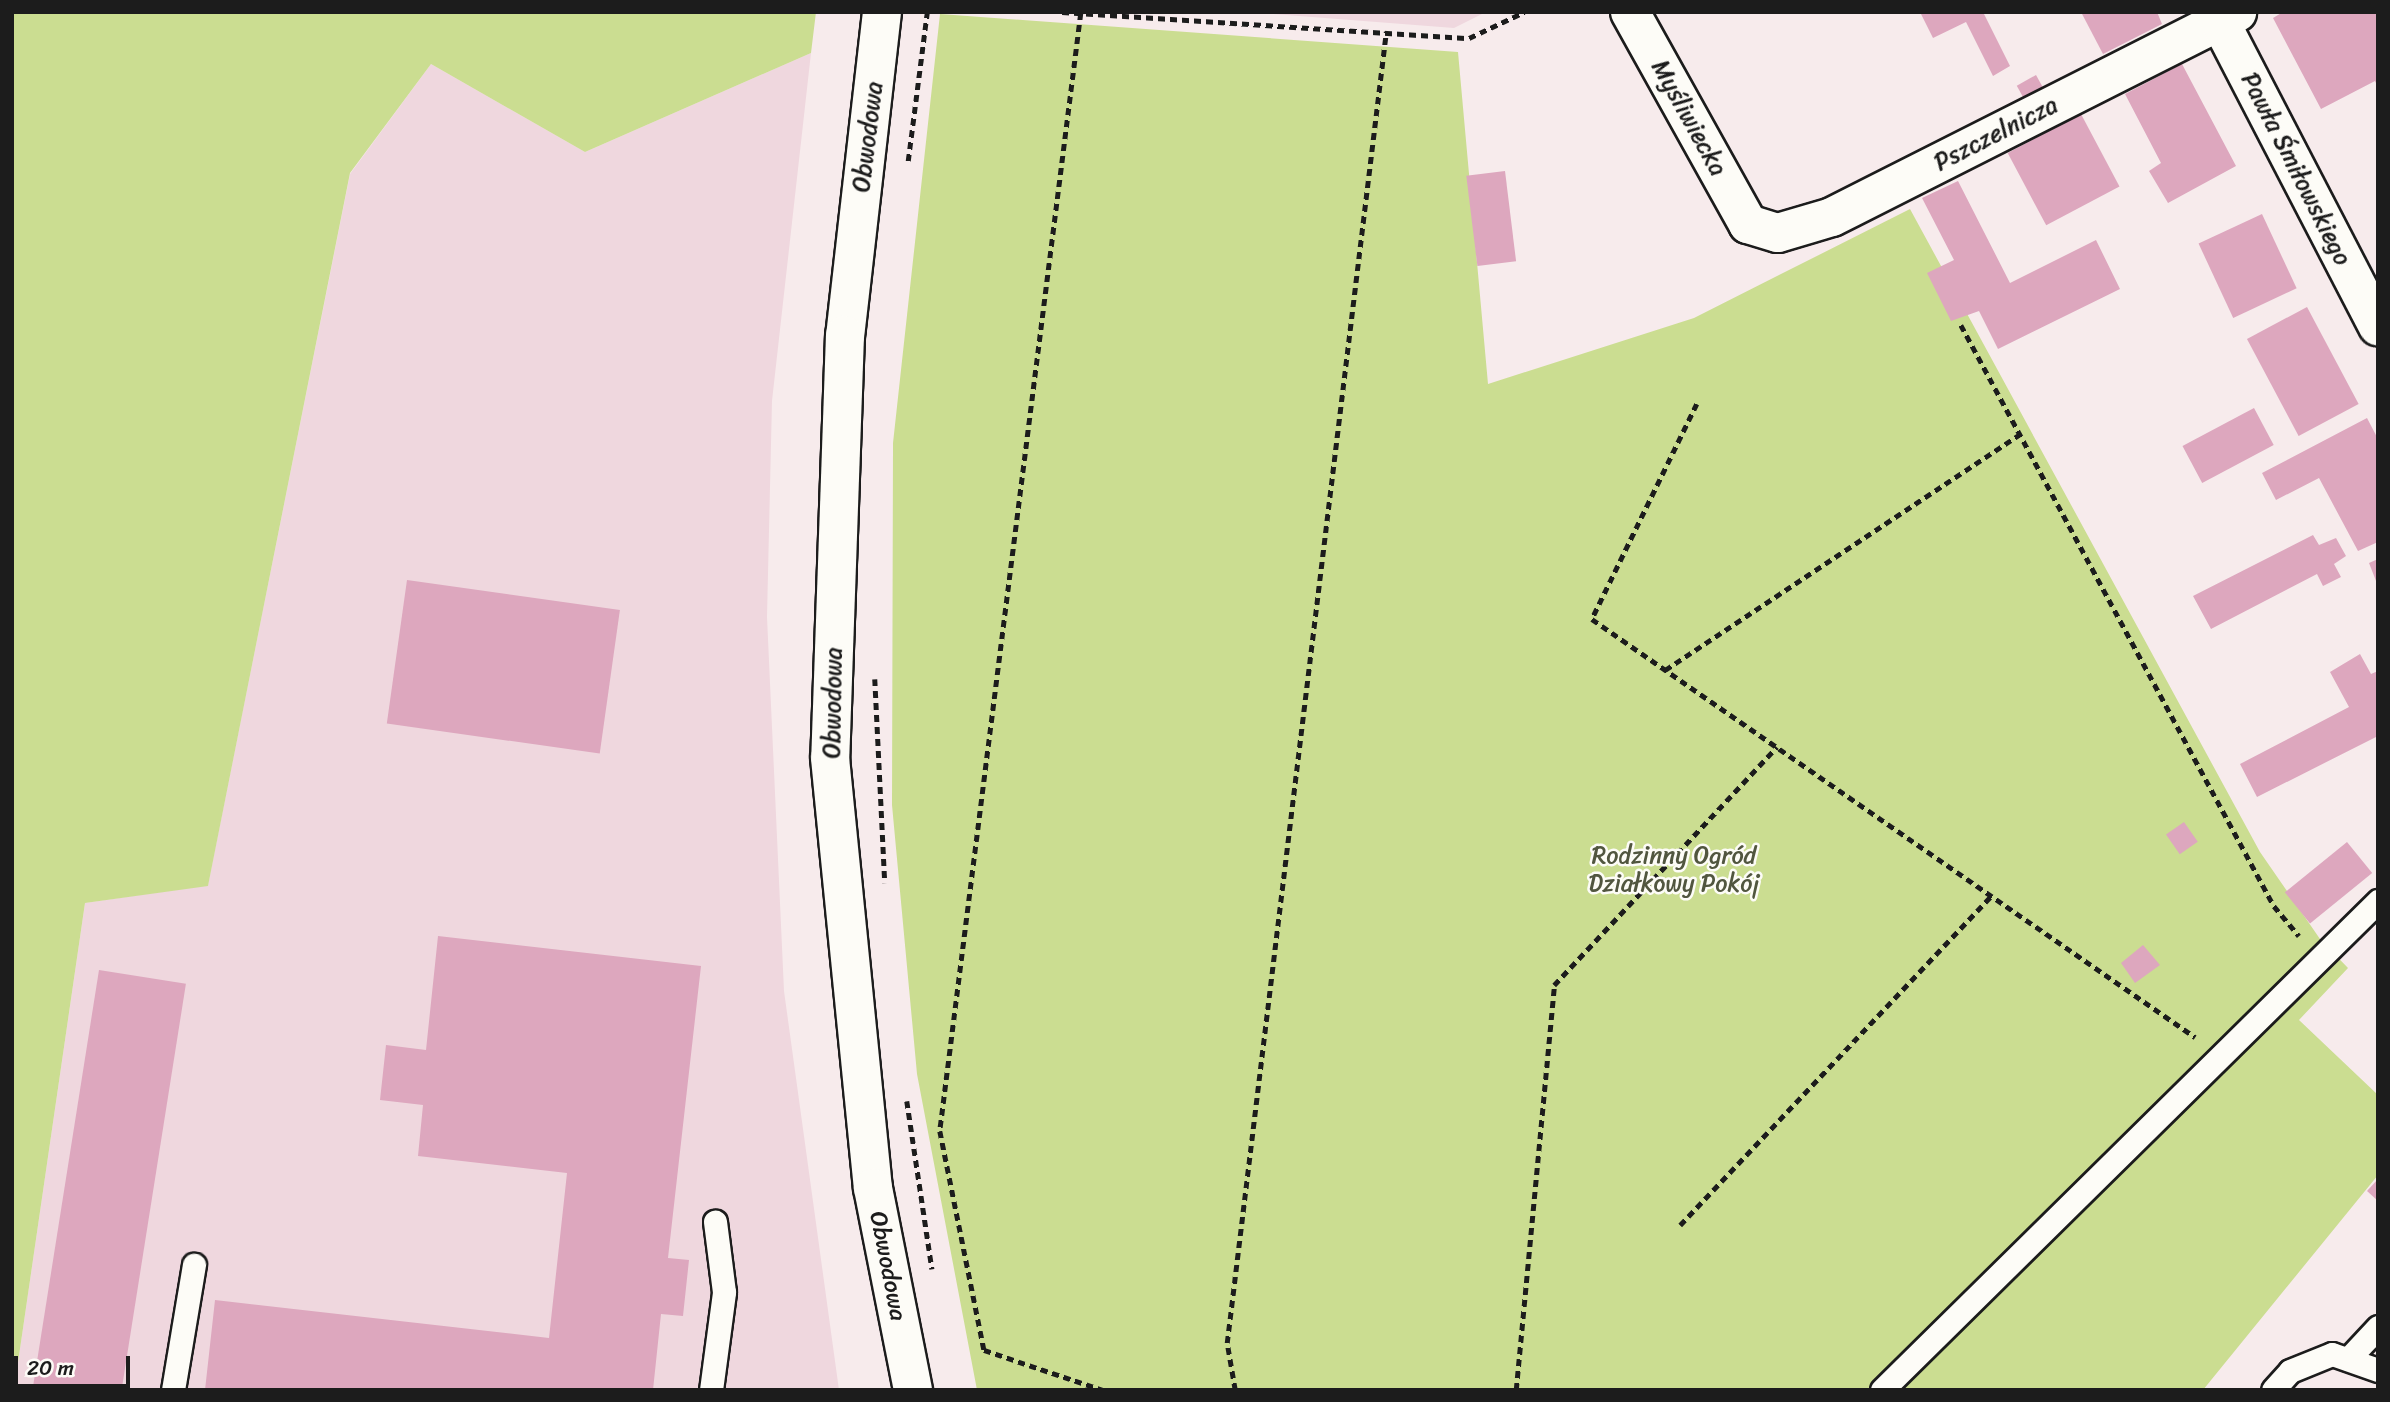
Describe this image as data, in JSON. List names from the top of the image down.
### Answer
{
  "streets": {
    "street": [
      "Myśliwiecka",
      "Pszczelnicza",
      "Obwodowa",
      "Pawła Śmiłowskiego"
    ]
  },
  "crossings": [
    ["Myśliwiecka", "Pszczelnicza"],
    ["Pszczelnicza", "Pawła Śmiłowskiego"]
  ],
  "parks": ["Rodzinny Ogród Działkowy Pokój"],
  "scale_bar": "20 m"
}
